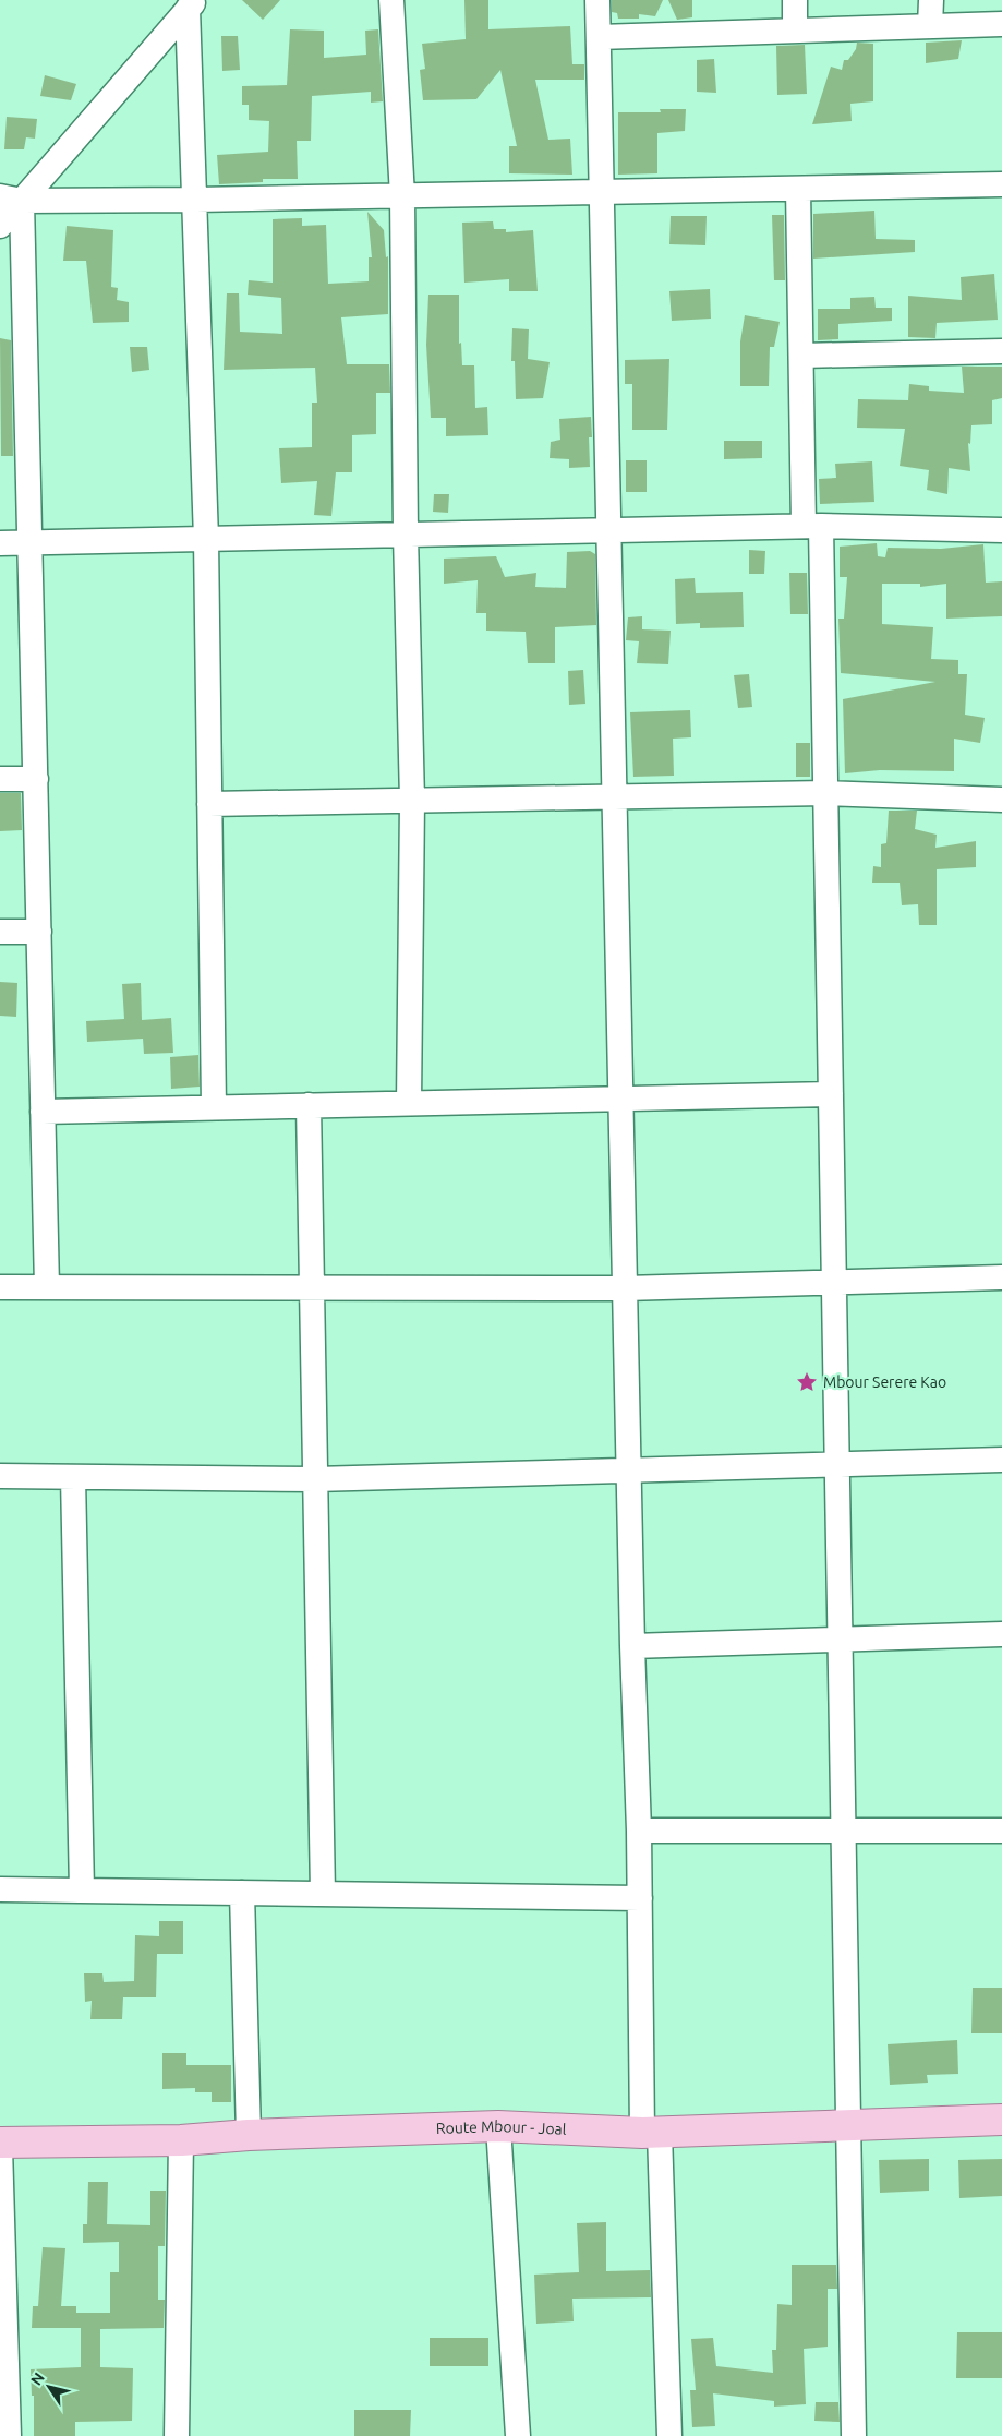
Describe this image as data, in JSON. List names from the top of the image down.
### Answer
{
  "streets": {
    "main road": ["Route Mbour - Joal"]
  },
  "places": {
    "place": ["Mbour Serere Kao"]
  },
  "north": "top left"
}
